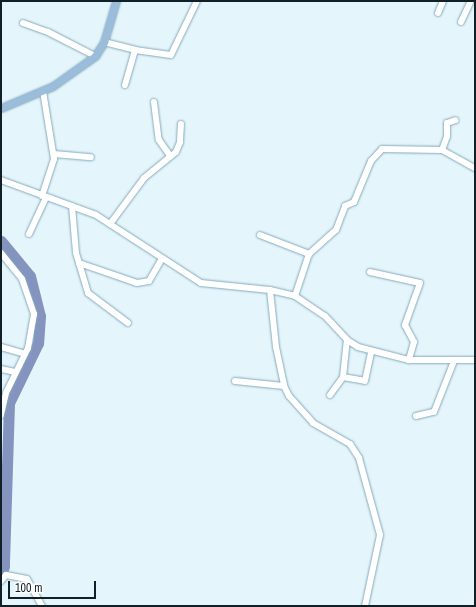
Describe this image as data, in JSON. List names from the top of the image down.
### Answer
{
  "scale_bar": "100 m"
}
